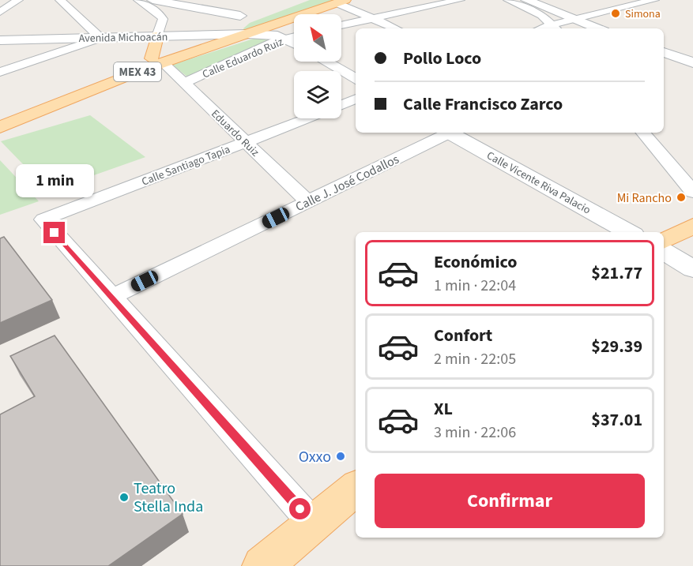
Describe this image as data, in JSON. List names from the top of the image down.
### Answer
{
  "streets": {
    "main road": ["MEX 43"],
    "street": [
      "Avenida Michoacán",
      "Calle Eduardo Ruiz",
      "Eduardo Ruiz",
      "Calle Santiago Tapia",
      "Calle J. José Codallos",
      "Calle Vicente Riva Palacio"
    ]
  },
  "crossings": [
    ["Avenida Michoacán", "MEX 43"],
    ["Calle Eduardo Ruiz", "MEX 43"],
    ["Calle Eduardo Ruiz", "Eduardo Ruiz"],
    ["MEX 43", "Eduardo Ruiz"],
    ["Eduardo Ruiz", "Calle Santiago Tapia"],
    ["Eduardo Ruiz", "Calle J. José Codallos"],
    ["Calle Santiago Tapia", "Calle J. José Codallos"]
  ],
  "places": [
    "Simona",
    "Mi Rancho",
    "Oxxo",
    "Teatro Stella Inda"
  ],
  "north": "top left",
  "page": {
    "banner": ["Pollo Loco", "Calle Francisco Zarco"],
    "bubble": "1 min",
    "list": [
      {
        "name": "Económico",
        "note": "1 min · 22:04",
        "value": "$21.77"
      },
      {
        "name": "Confort",
        "note": "2 min · 22:05",
        "value": "$29.39"
      },
      {
        "name": "XL",
        "note": "3 min · 22:06",
        "value": "$37.01"
      }
    ],
    "buttons": "Confirmar"
  }
}
